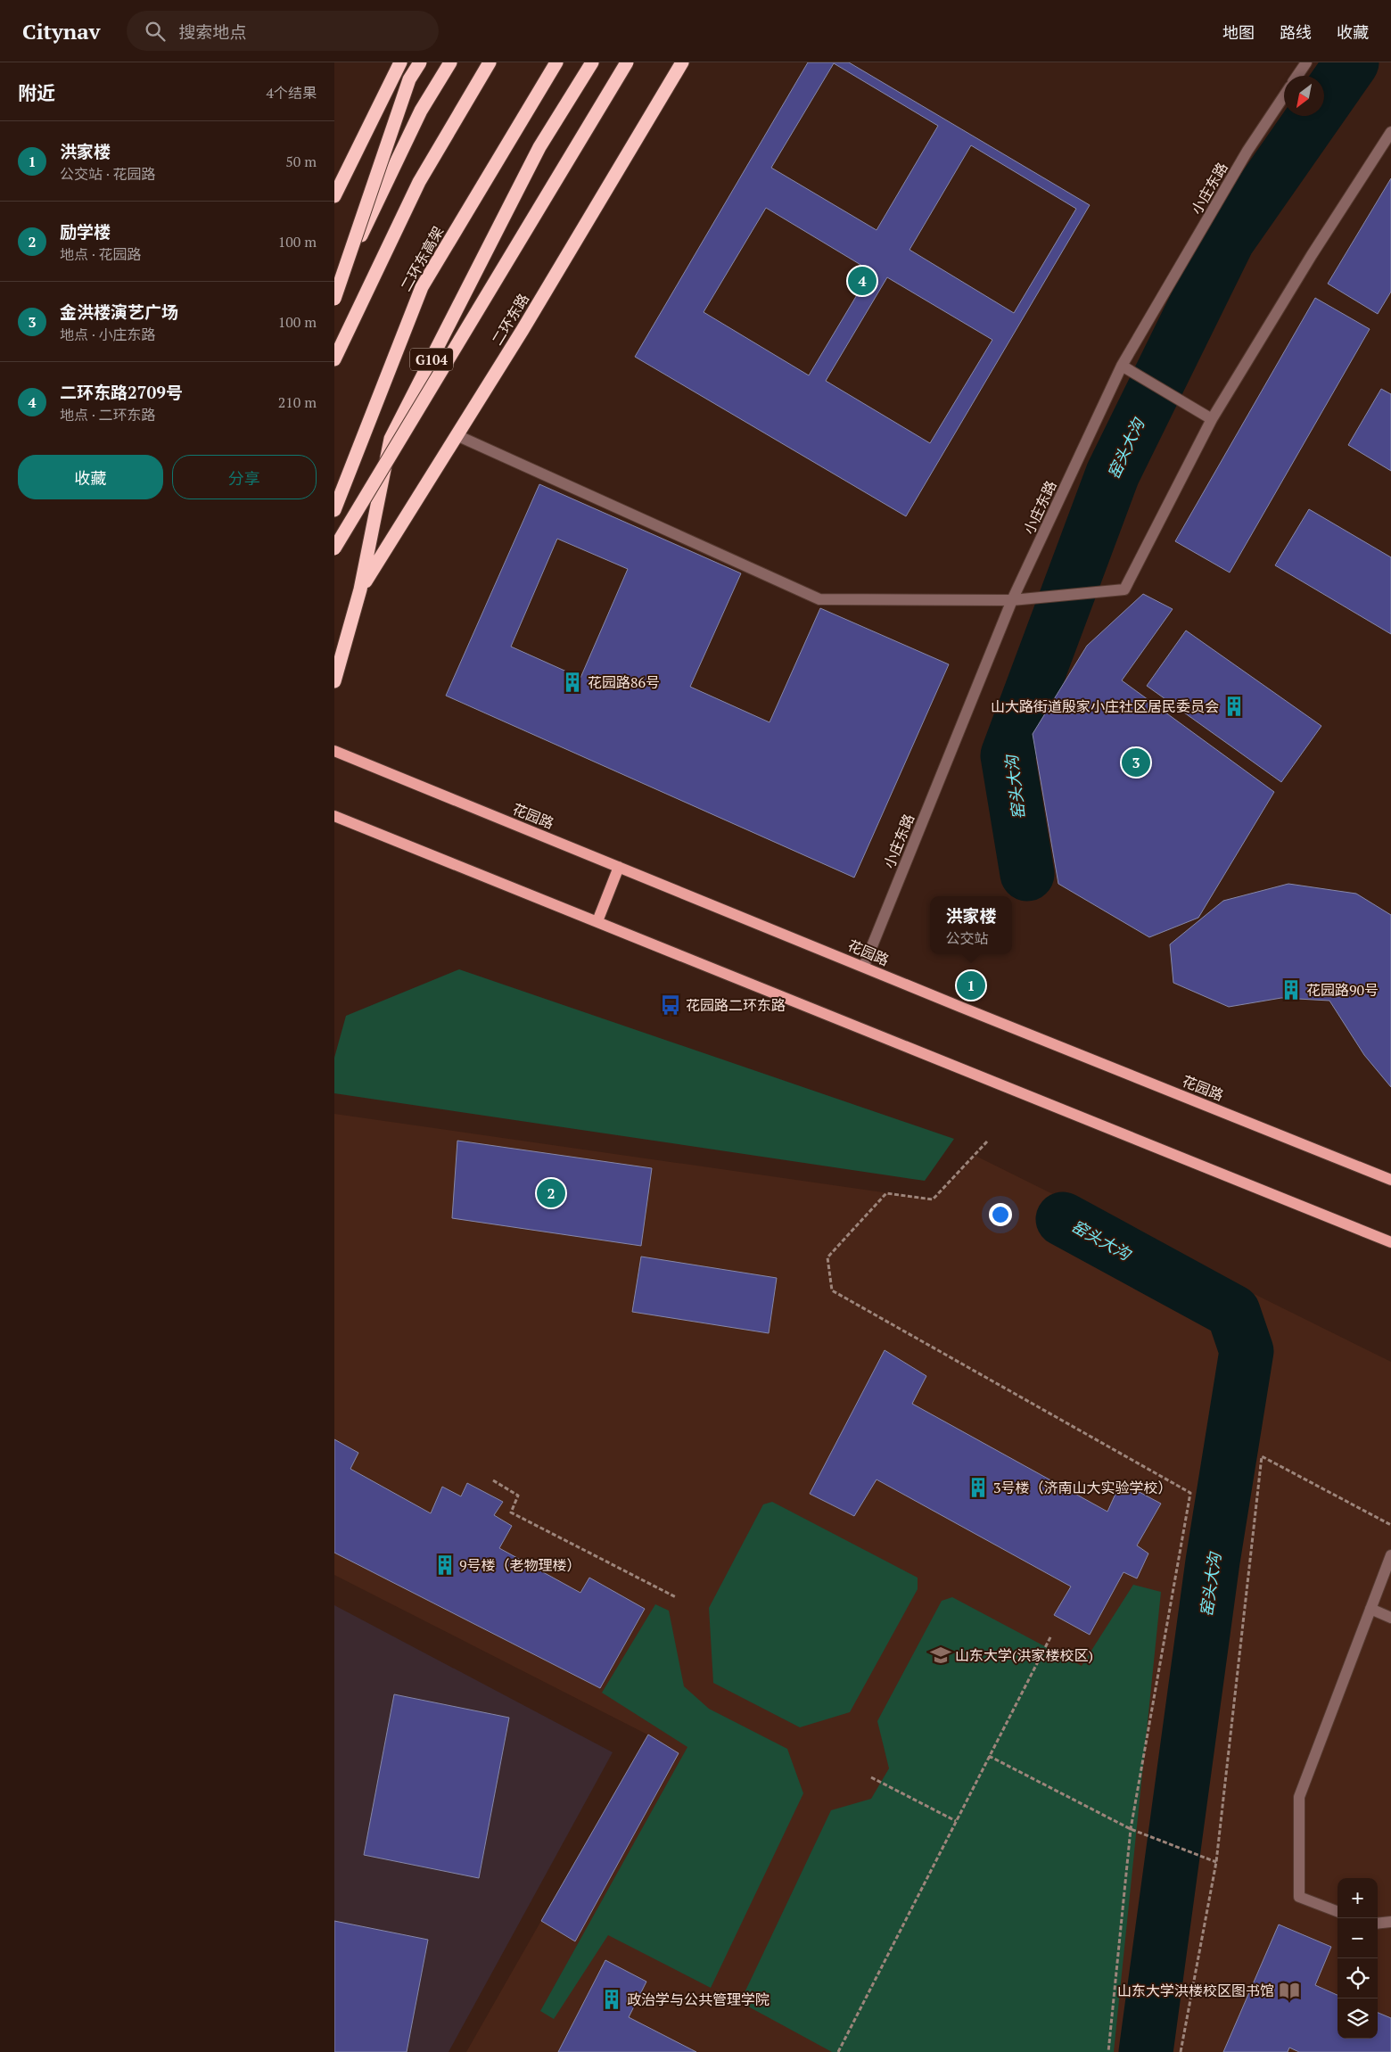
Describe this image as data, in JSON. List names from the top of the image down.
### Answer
{
  "streets": {
    "highway": ["二环东高架", "二环东路", "G104"],
    "main road": ["花园路"],
    "street": ["小庄东路"]
  },
  "crossings": [
    ["小庄东路", "花园路"]
  ],
  "water": ["窑头大沟"],
  "places": {
    "building": [
      "花园路86号",
      "山大路街道殷家小庄社区居民委员会",
      "花园路90号",
      "3号楼（济南山大实验学校）",
      "9号楼（老物理楼）",
      "政治学与公共管理学院"
    ],
    "bus stop": ["花园路二环东路"],
    "school or university": ["山东大学(洪家楼校区)"],
    "library": ["山东大学洪楼校区图书馆"]
  },
  "north": "bottom left",
  "page": {
    "header": "Citynav",
    "search": "搜索地点",
    "nav": ["地图", "路线", "收藏"],
    "heading": ["附近", "4个结果"],
    "list": [
      {
        "mark": "1",
        "name": "洪家楼",
        "note": "公交站 · 花园路",
        "value": "50 m"
      },
      {
        "mark": "2",
        "name": "励学楼",
        "note": "地点 · 花园路",
        "value": "100 m"
      },
      {
        "mark": "3",
        "name": "金洪楼演艺广场",
        "note": "地点 · 小庄东路",
        "value": "100 m"
      },
      {
        "mark": "4",
        "name": "二环东路2709号",
        "note": "地点 · 二环东路",
        "value": "210 m"
      }
    ],
    "pins": [
      "4",
      "3",
      "1",
      "2"
    ],
    "buttons": ["收藏", "分享"],
    "popup": ["洪家楼", "公交站"],
    "map_buttons": ["+", "−"]
  }
}
